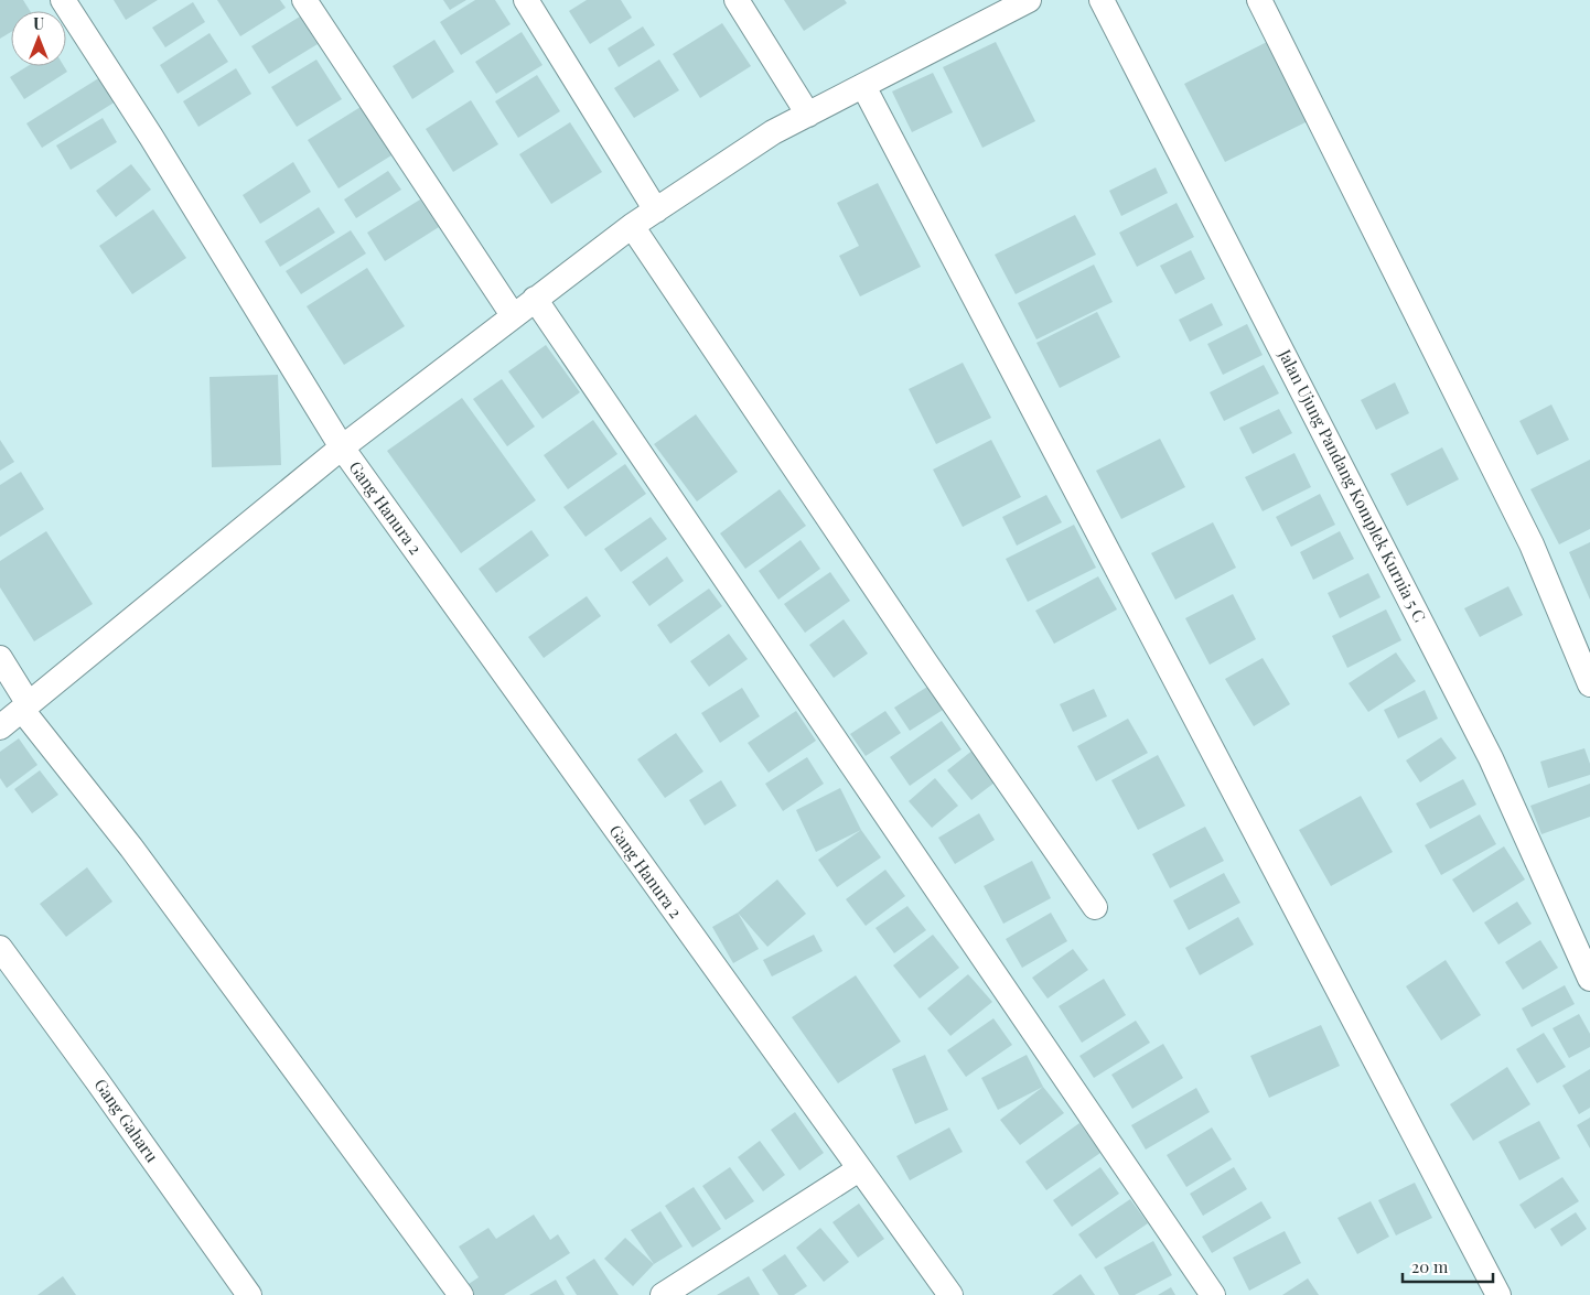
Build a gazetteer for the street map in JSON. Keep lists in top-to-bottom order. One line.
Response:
{"streets":{"street":["Jalan Ujung Pandang Komplek Kurnia 5 C","Gang Hanura 2","Gang Gaharu"]},"scale_bar":"20 m","north":"top"}
